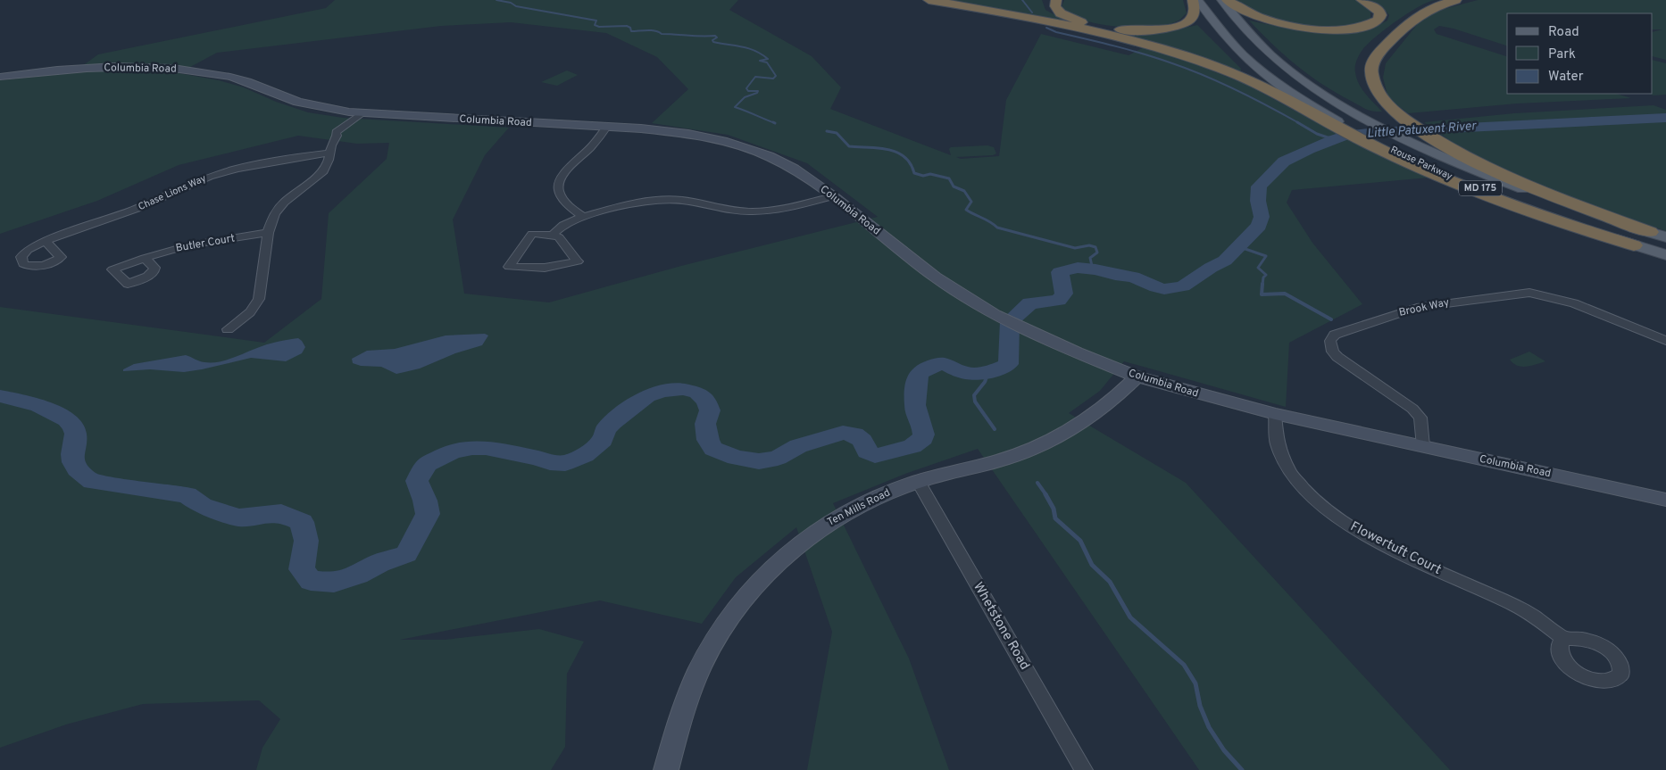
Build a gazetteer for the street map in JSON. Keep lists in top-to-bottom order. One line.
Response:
{"streets":{"main road":["Columbia Road","Rouse Parkway","MD 175","Ten Mills Road"],"street":["Chase Lions Way","Butler Court","Brook Way","Flowertuft Court","Whetstone Road"]},"crossings":[["Columbia Road","Brook Way"],["Columbia Road","Ten Mills Road"],["Columbia Road","Flowertuft Court"],["Ten Mills Road","Whetstone Road"]],"water":["Little Patuxent River"],"legend":["Road","Park","Water"]}
